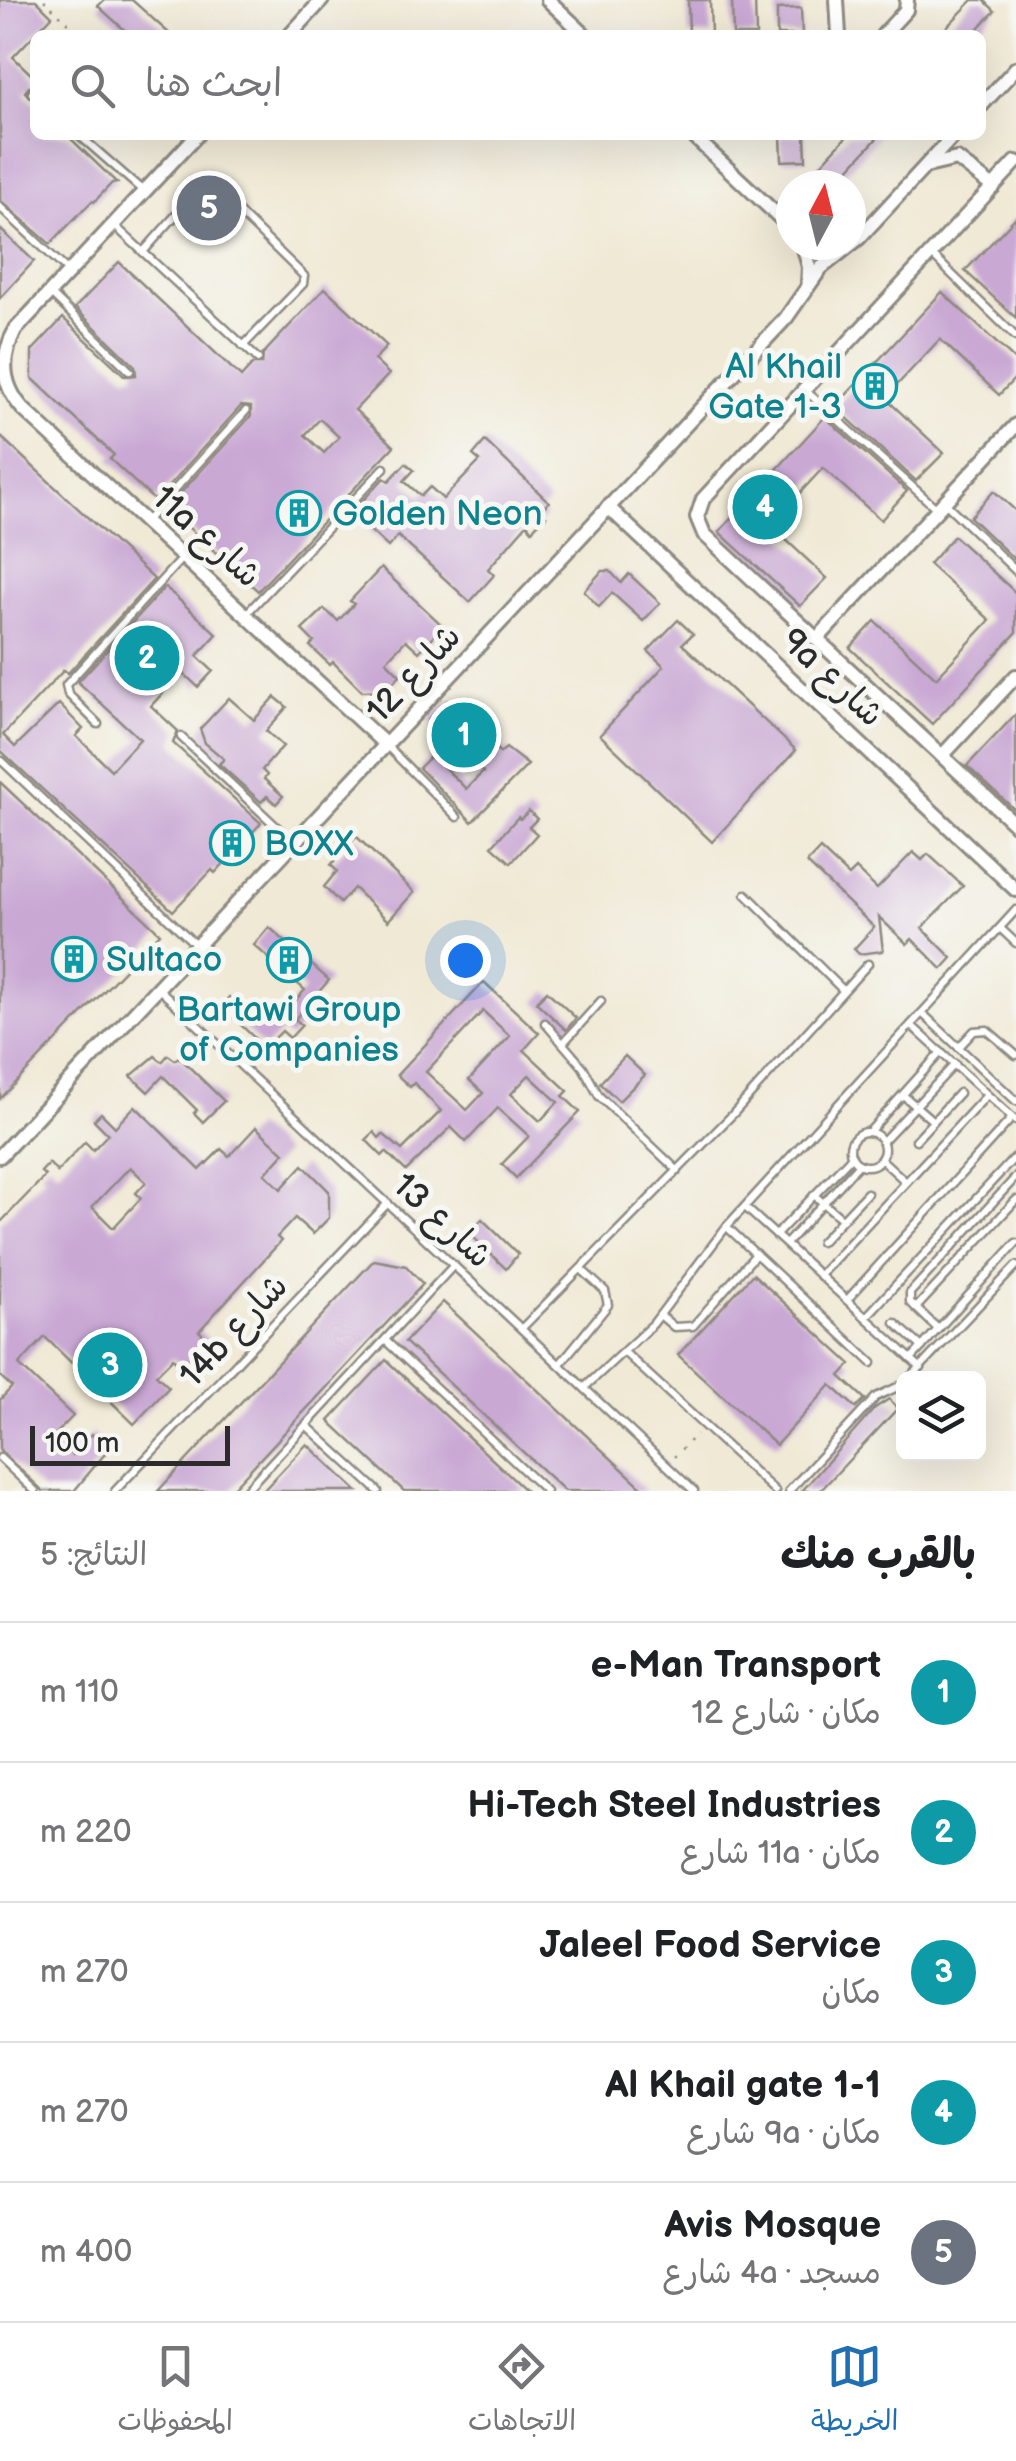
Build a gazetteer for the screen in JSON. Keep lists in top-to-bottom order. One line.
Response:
{"streets":{"street":["11a شارع","شارع 12","9a شارع"],"lane":["شارع 13","14b شارع"]},"crossings":[["11a شارع","شارع 12"],["شارع 12","9a شارع"],["شارع 12","شارع 13"],["شارع 13","14b شارع"]],"places":{"building":["Al Khail Gate 1-3","Golden Neon","BOXX","Sultaco","Bartawi Group of Companies"]},"scale_bar":"100 m","north":"top","page":{"search":"ابحث هنا","pins":["5","4","2","1","3"],"scale":"100 m","heading":["بالقرب منك","النتائج: 5"],"list":[{"mark":"1","name":"e-Man Transport","note":"مكان · شارع 12","value":"110 m"},{"mark":"2","name":"Hi-Tech Steel Industries","note":"مكان · 11a شارع","value":"220 m"},{"mark":"3","name":"Jaleel Food Service","note":"مكان","value":"270 m"},{"mark":"4","name":"Al Khail gate 1-1","note":"مكان · 9a شارع","value":"270 m"},{"mark":"5","name":"Avis Mosque","note":"مسجد · 4a شارع","value":"400 m"}],"nav":["الخريطة","الاتجاهات","المحفوظات"]}}
